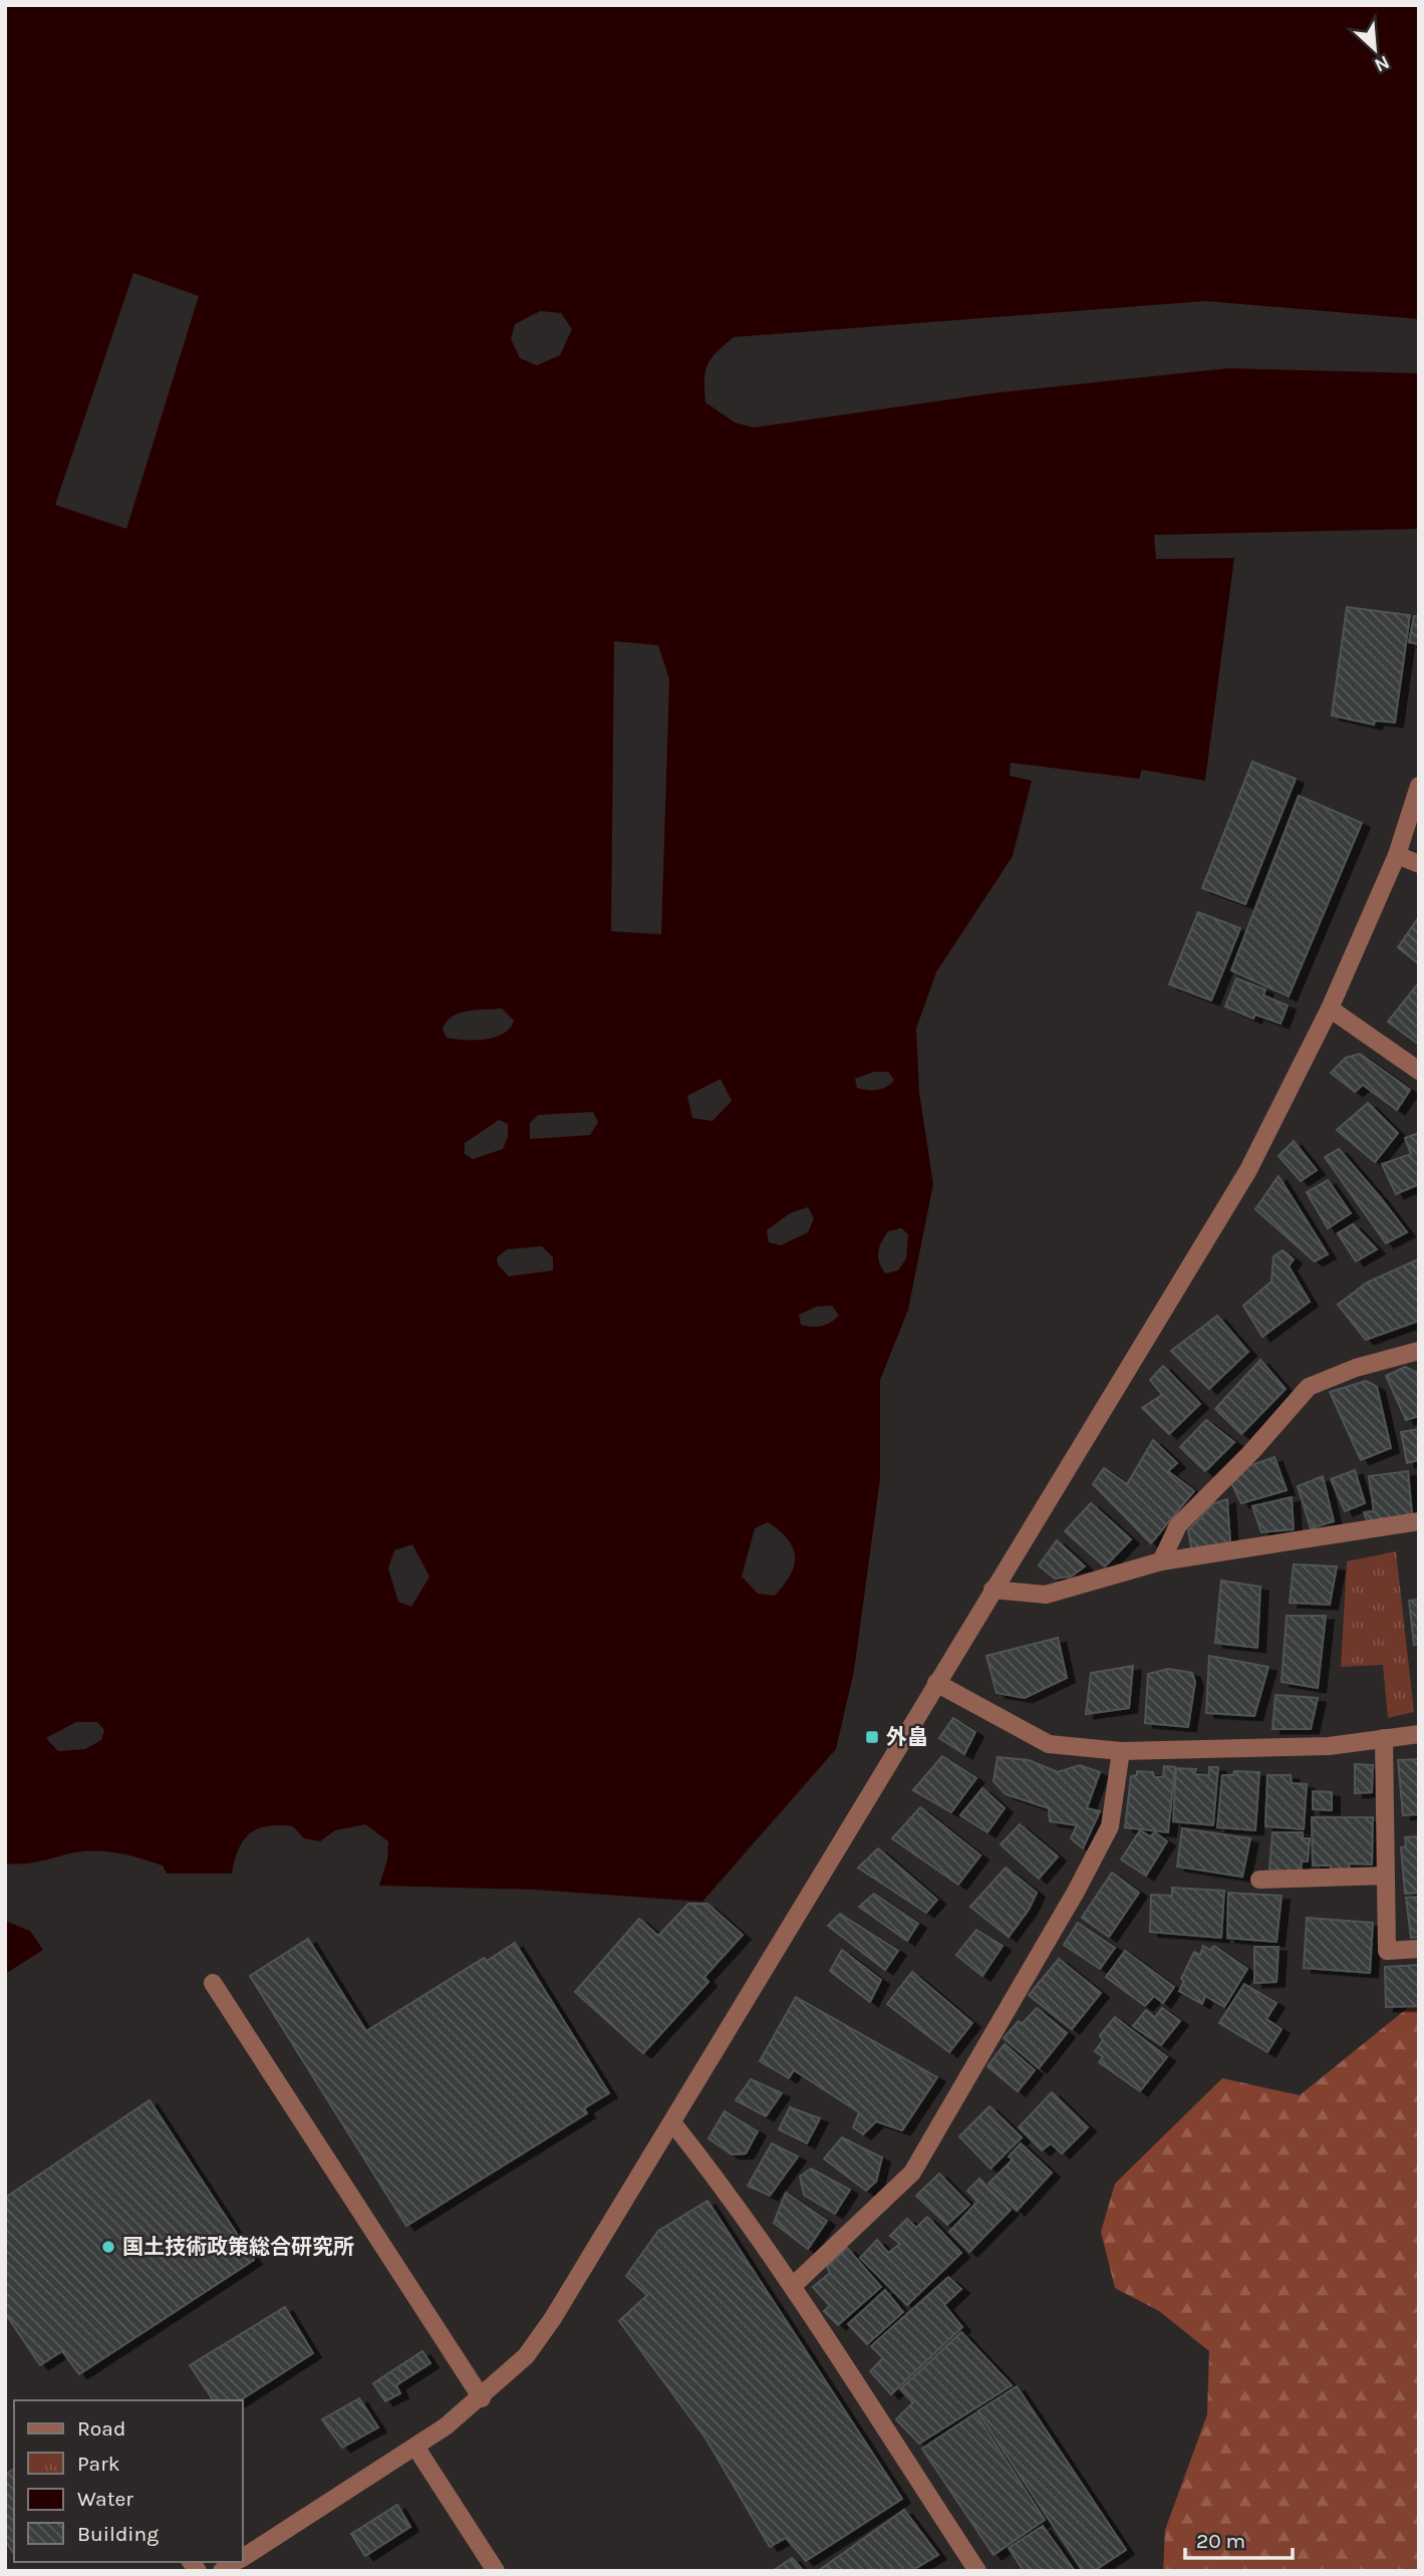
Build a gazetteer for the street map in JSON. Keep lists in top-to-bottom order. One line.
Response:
{"places":{"transit":["外畠"],"other":["国土技術政策総合研究所"]},"legend":["Road","Park","Water","Building"],"scale_bar":"20 m","north":"bottom right"}
